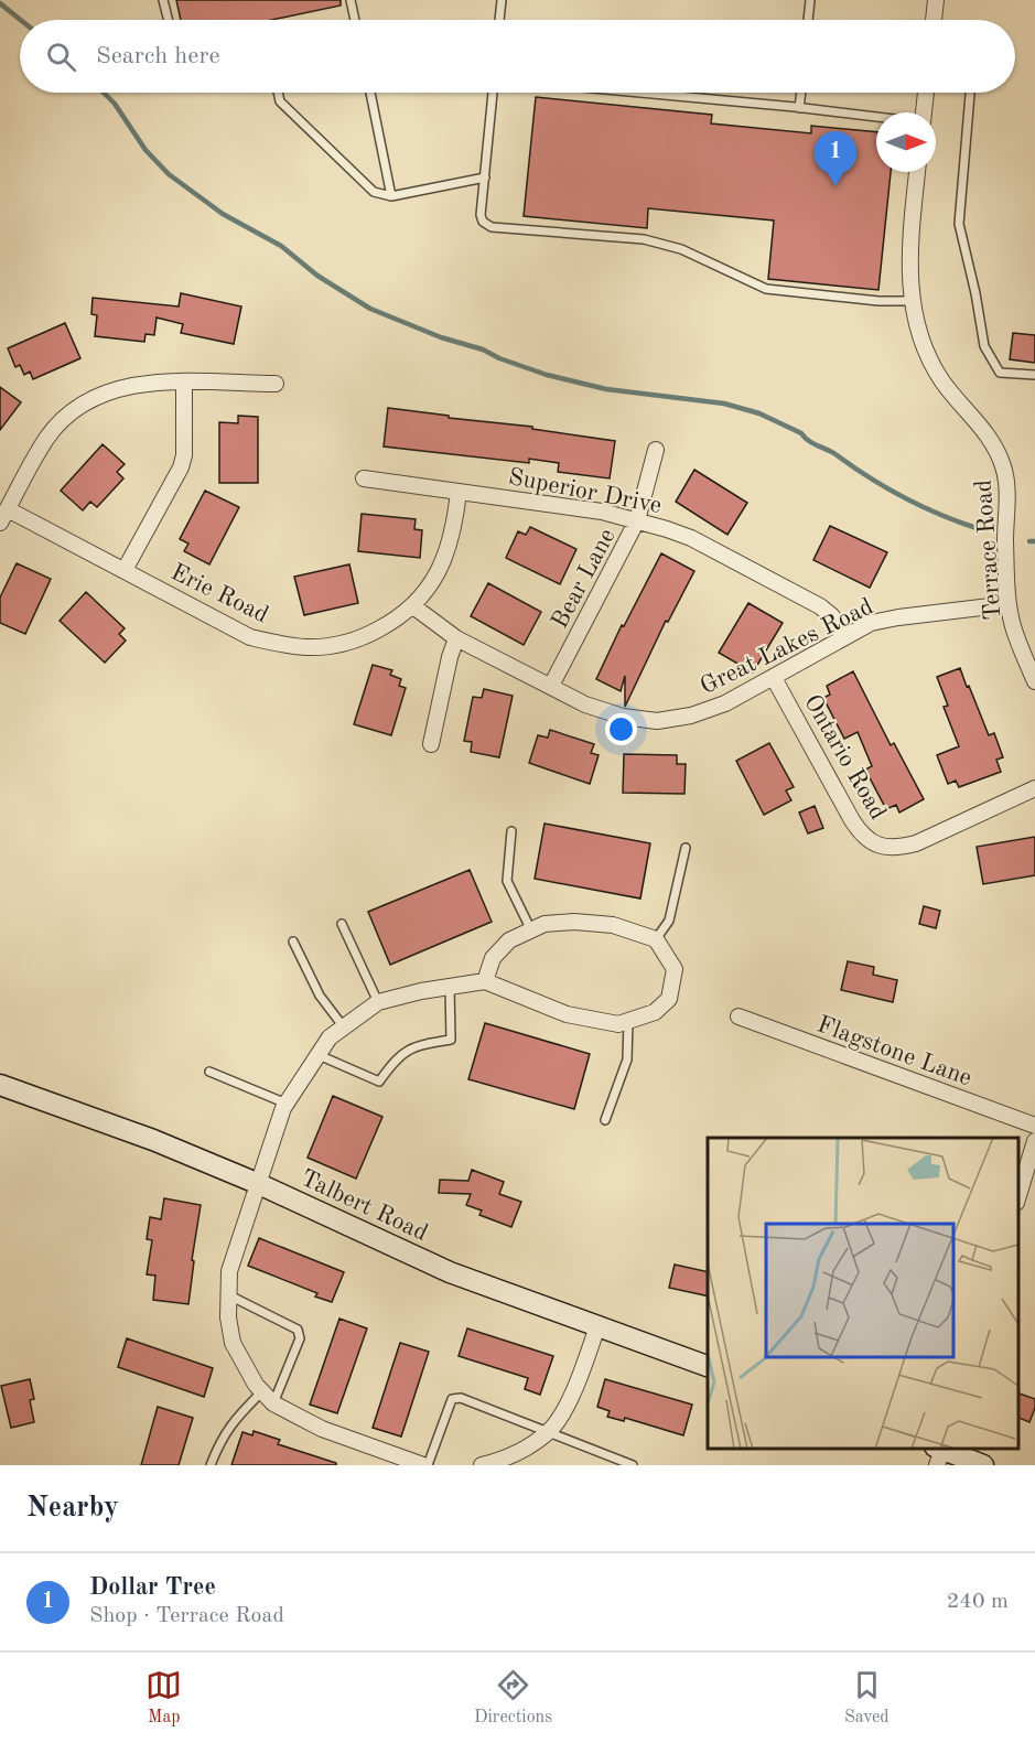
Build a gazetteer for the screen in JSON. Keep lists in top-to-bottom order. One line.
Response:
{"streets":{"street":["Superior Drive","Terrace Road","Bear Lane","Erie Road","Great Lakes Road","Ontario Road","Flagstone Lane","Talbert Road"]},"crossings":[["Superior Drive","Bear Lane"],["Superior Drive","Erie Road"],["Superior Drive","Great Lakes Road"],["Terrace Road","Great Lakes Road"],["Bear Lane","Great Lakes Road"],["Erie Road","Great Lakes Road"],["Great Lakes Road","Ontario Road"]],"north":"right","page":{"search":"Search here","pins":"1","heading":"Nearby","list":[{"mark":"1","name":"Dollar Tree","note":"Shop · Terrace Road","value":"240 m"}],"nav":["Map","Directions","Saved"]}}
